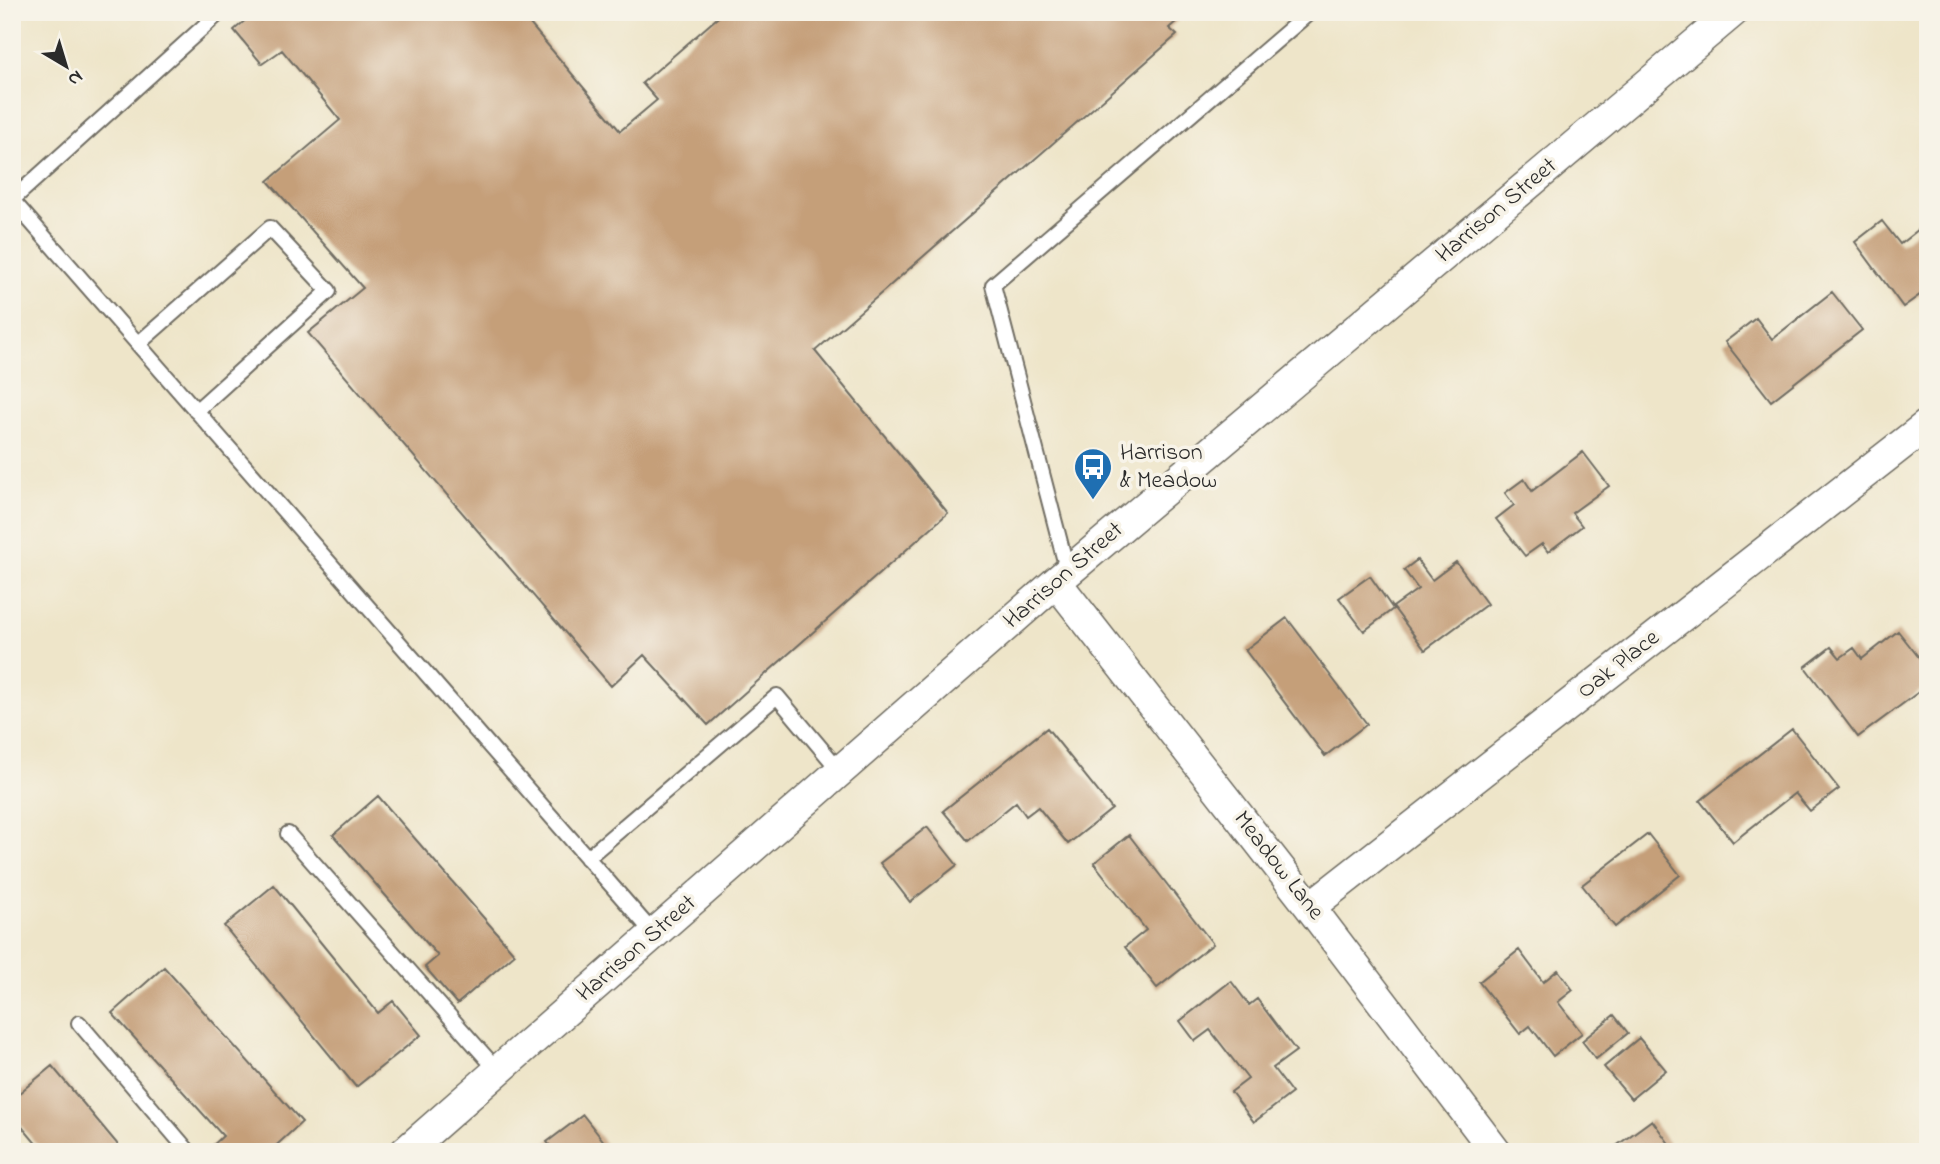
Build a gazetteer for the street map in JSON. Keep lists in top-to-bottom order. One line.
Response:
{"streets":{"street":["Harrison Street","Oak Place","Meadow Lane"]},"crossings":[["Harrison Street","Meadow Lane"],["Oak Place","Meadow Lane"]],"places":{"bus stop":["Harrison & Meadow"]},"north":"bottom right"}
